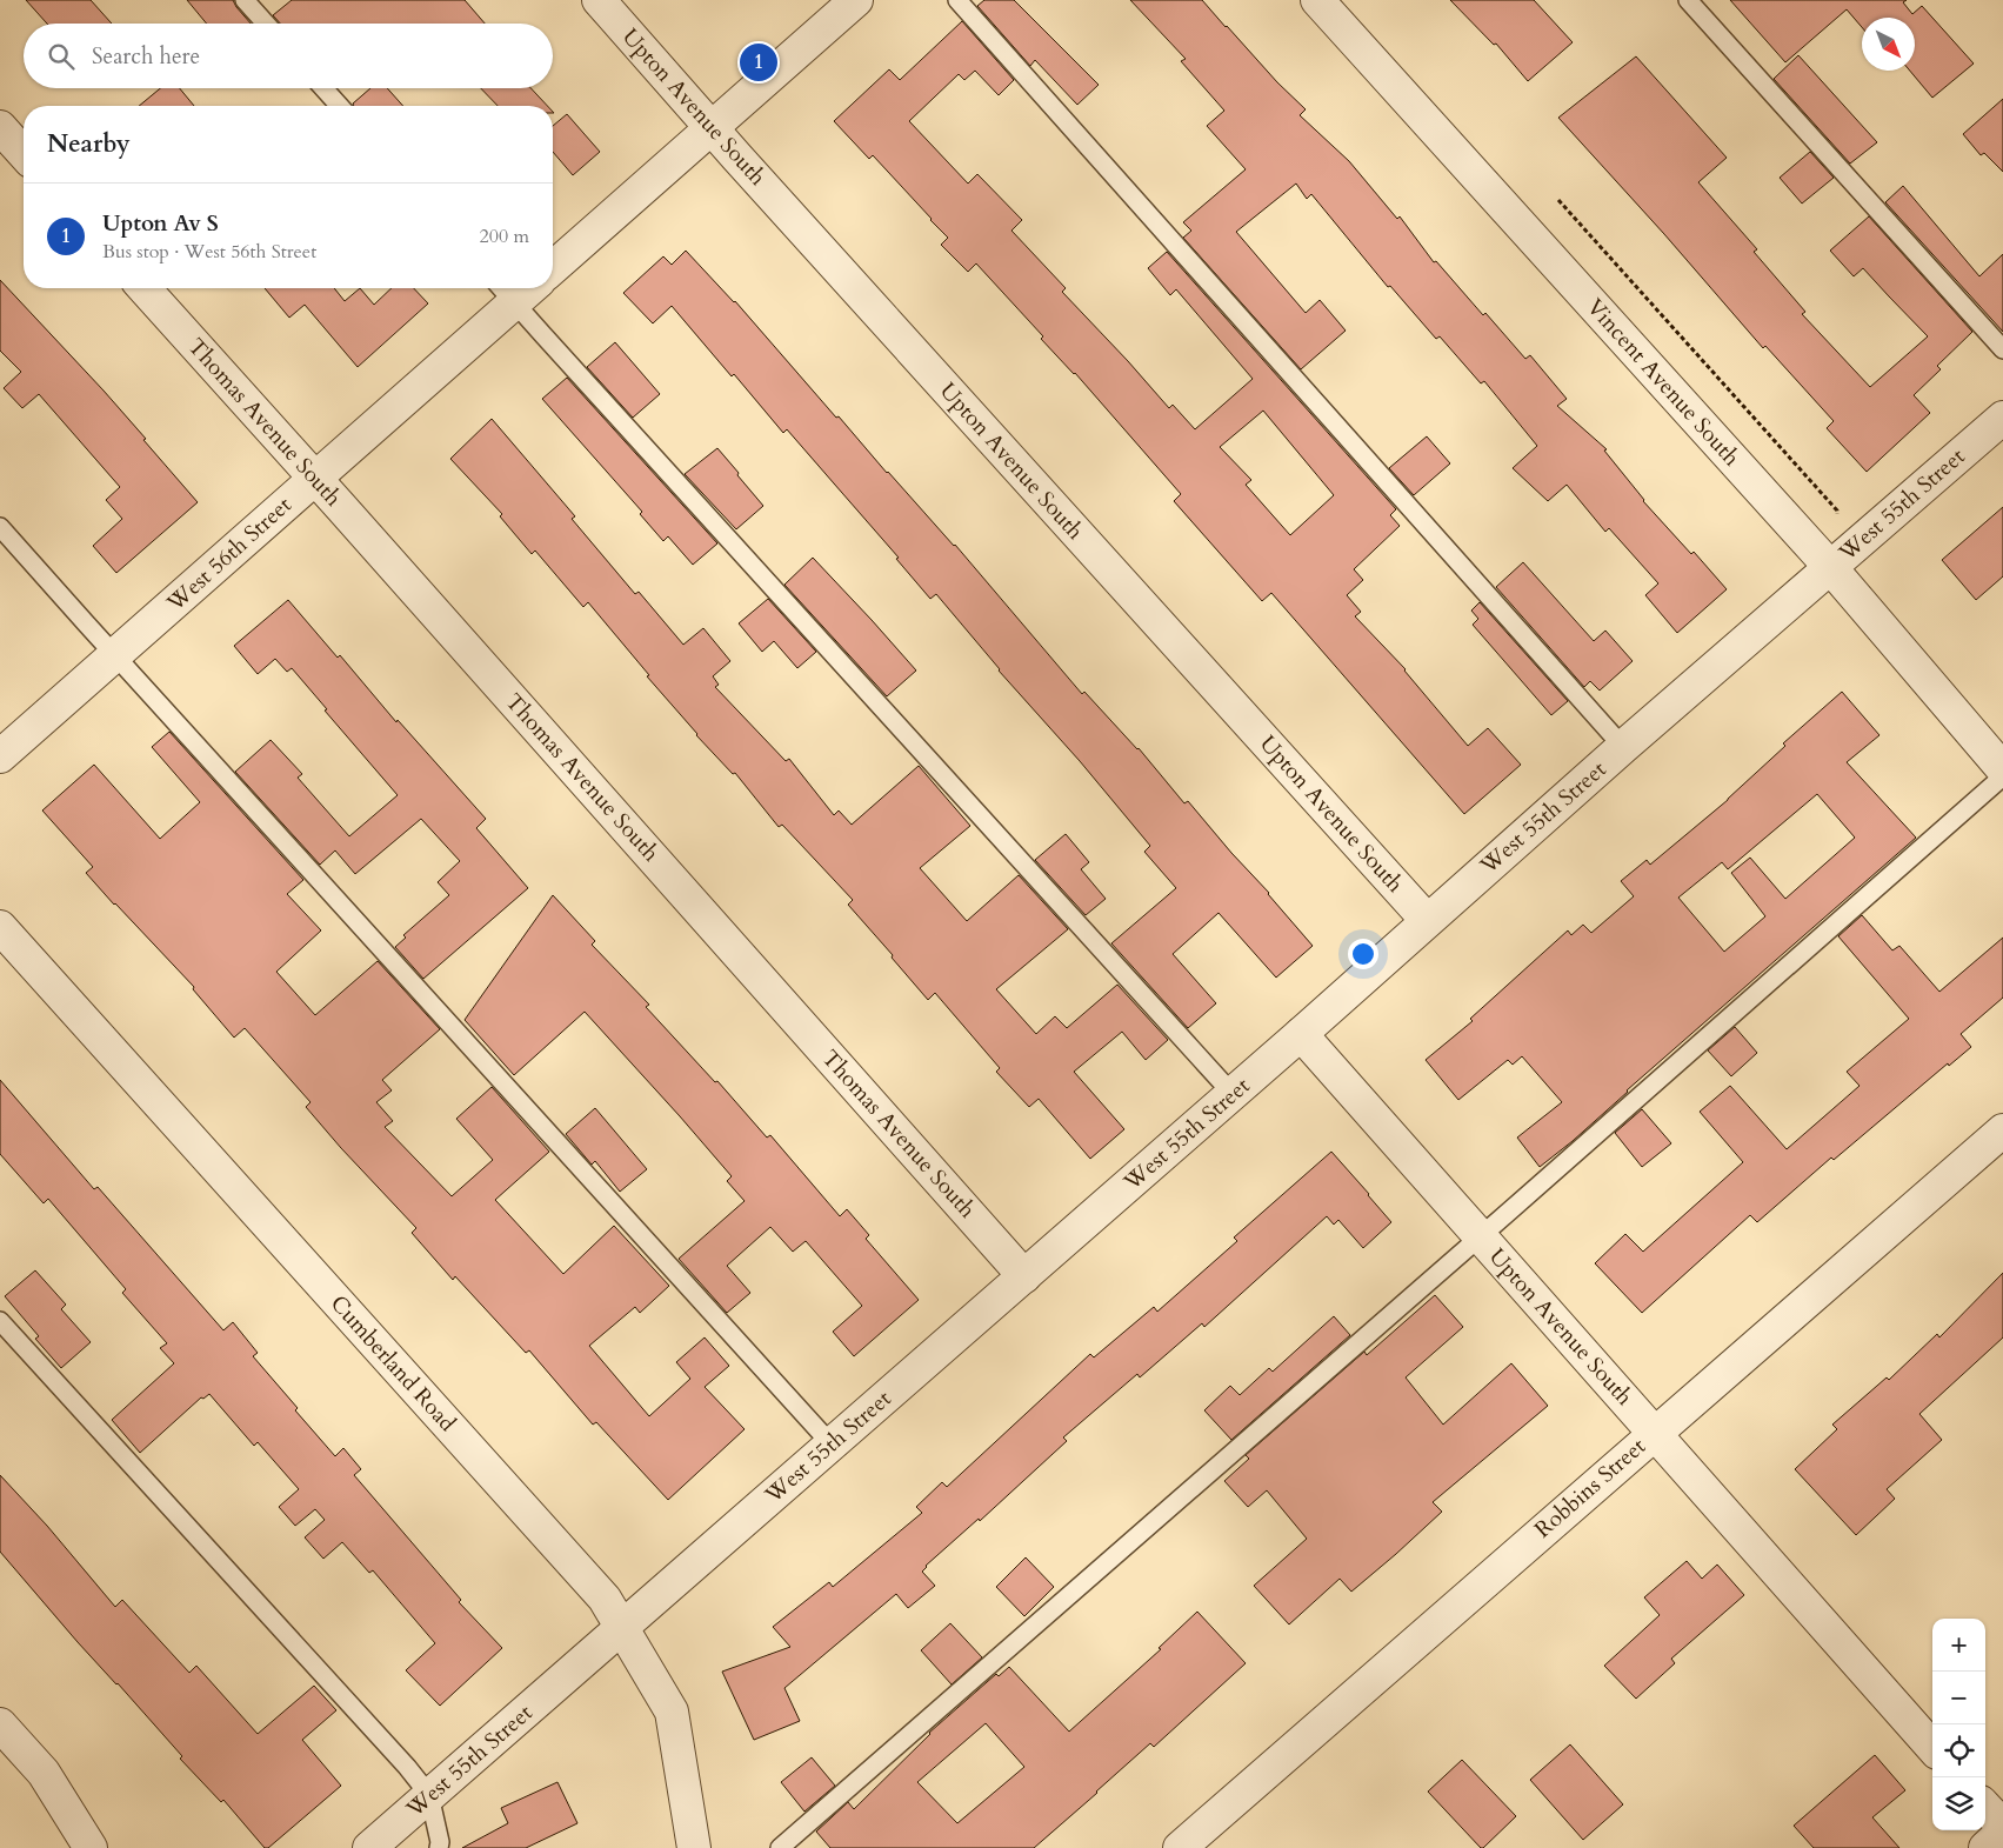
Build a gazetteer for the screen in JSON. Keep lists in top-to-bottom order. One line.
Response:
{"streets":{"street":["Upton Avenue South","Vincent Avenue South","Thomas Avenue South","West 55th Street","West 56th Street","Cumberland Road","Robbins Street"]},"crossings":[["Upton Avenue South","West 55th Street"],["Upton Avenue South","Robbins Street"],["Vincent Avenue South","West 55th Street"],["Thomas Avenue South","West 55th Street"],["Thomas Avenue South","West 56th Street"],["West 55th Street","Cumberland Road"]],"north":"bottom right","page":{"search":"Search here","pins":"1","heading":"Nearby","list":[{"mark":"1","name":"Upton Av S","note":"Bus stop · West 56th Street","value":"200 m"}],"map_buttons":["+","−"]}}
